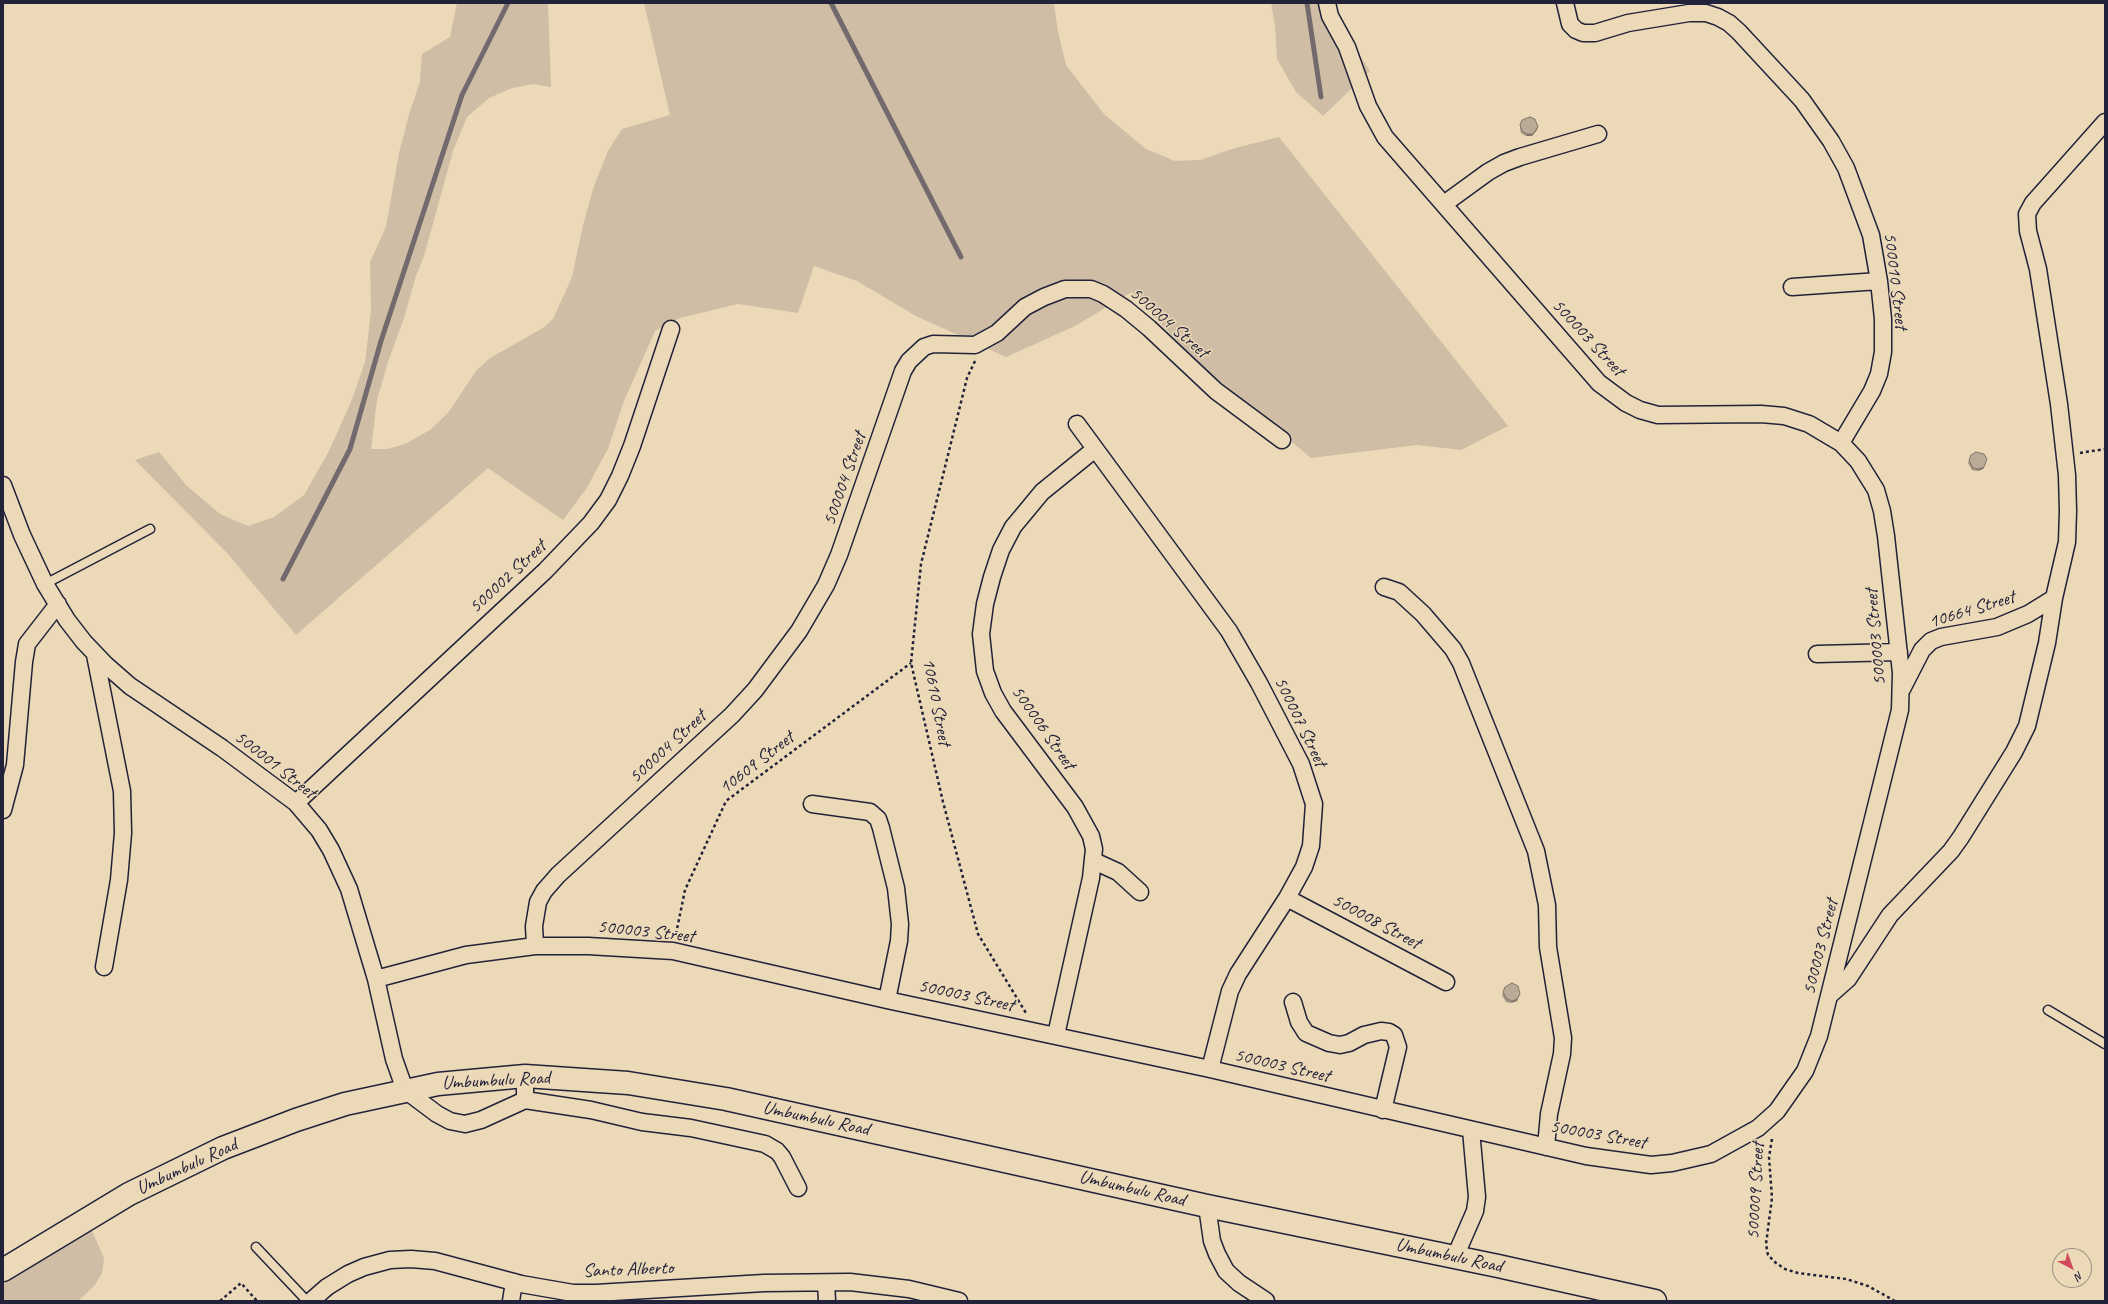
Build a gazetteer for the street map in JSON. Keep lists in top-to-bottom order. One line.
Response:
{"streets":{"main road":["Umbumbulu Road"],"street":["500010 Street","500004 Street","500003 Street","500002 Street","10664 Street","500007 Street","500006 Street","500001 Street","500008 Street","Santo Alberto"],"path":["10610 Street","10609 Street","500009 Street"]},"crossings":[["500010 Street","500003 Street"],["500004 Street","500003 Street"],["500004 Street","10610 Street"],["500003 Street","10664 Street"],["500003 Street","10610 Street"],["500003 Street","500007 Street"],["500003 Street","500006 Street"],["500003 Street","10609 Street"],["500003 Street","500001 Street"],["500003 Street","500009 Street"],["500002 Street","500001 Street"],["10610 Street","10609 Street"],["500007 Street","500006 Street"],["500007 Street","500008 Street"],["500001 Street","Umbumbulu Road"]],"north":"bottom right"}
